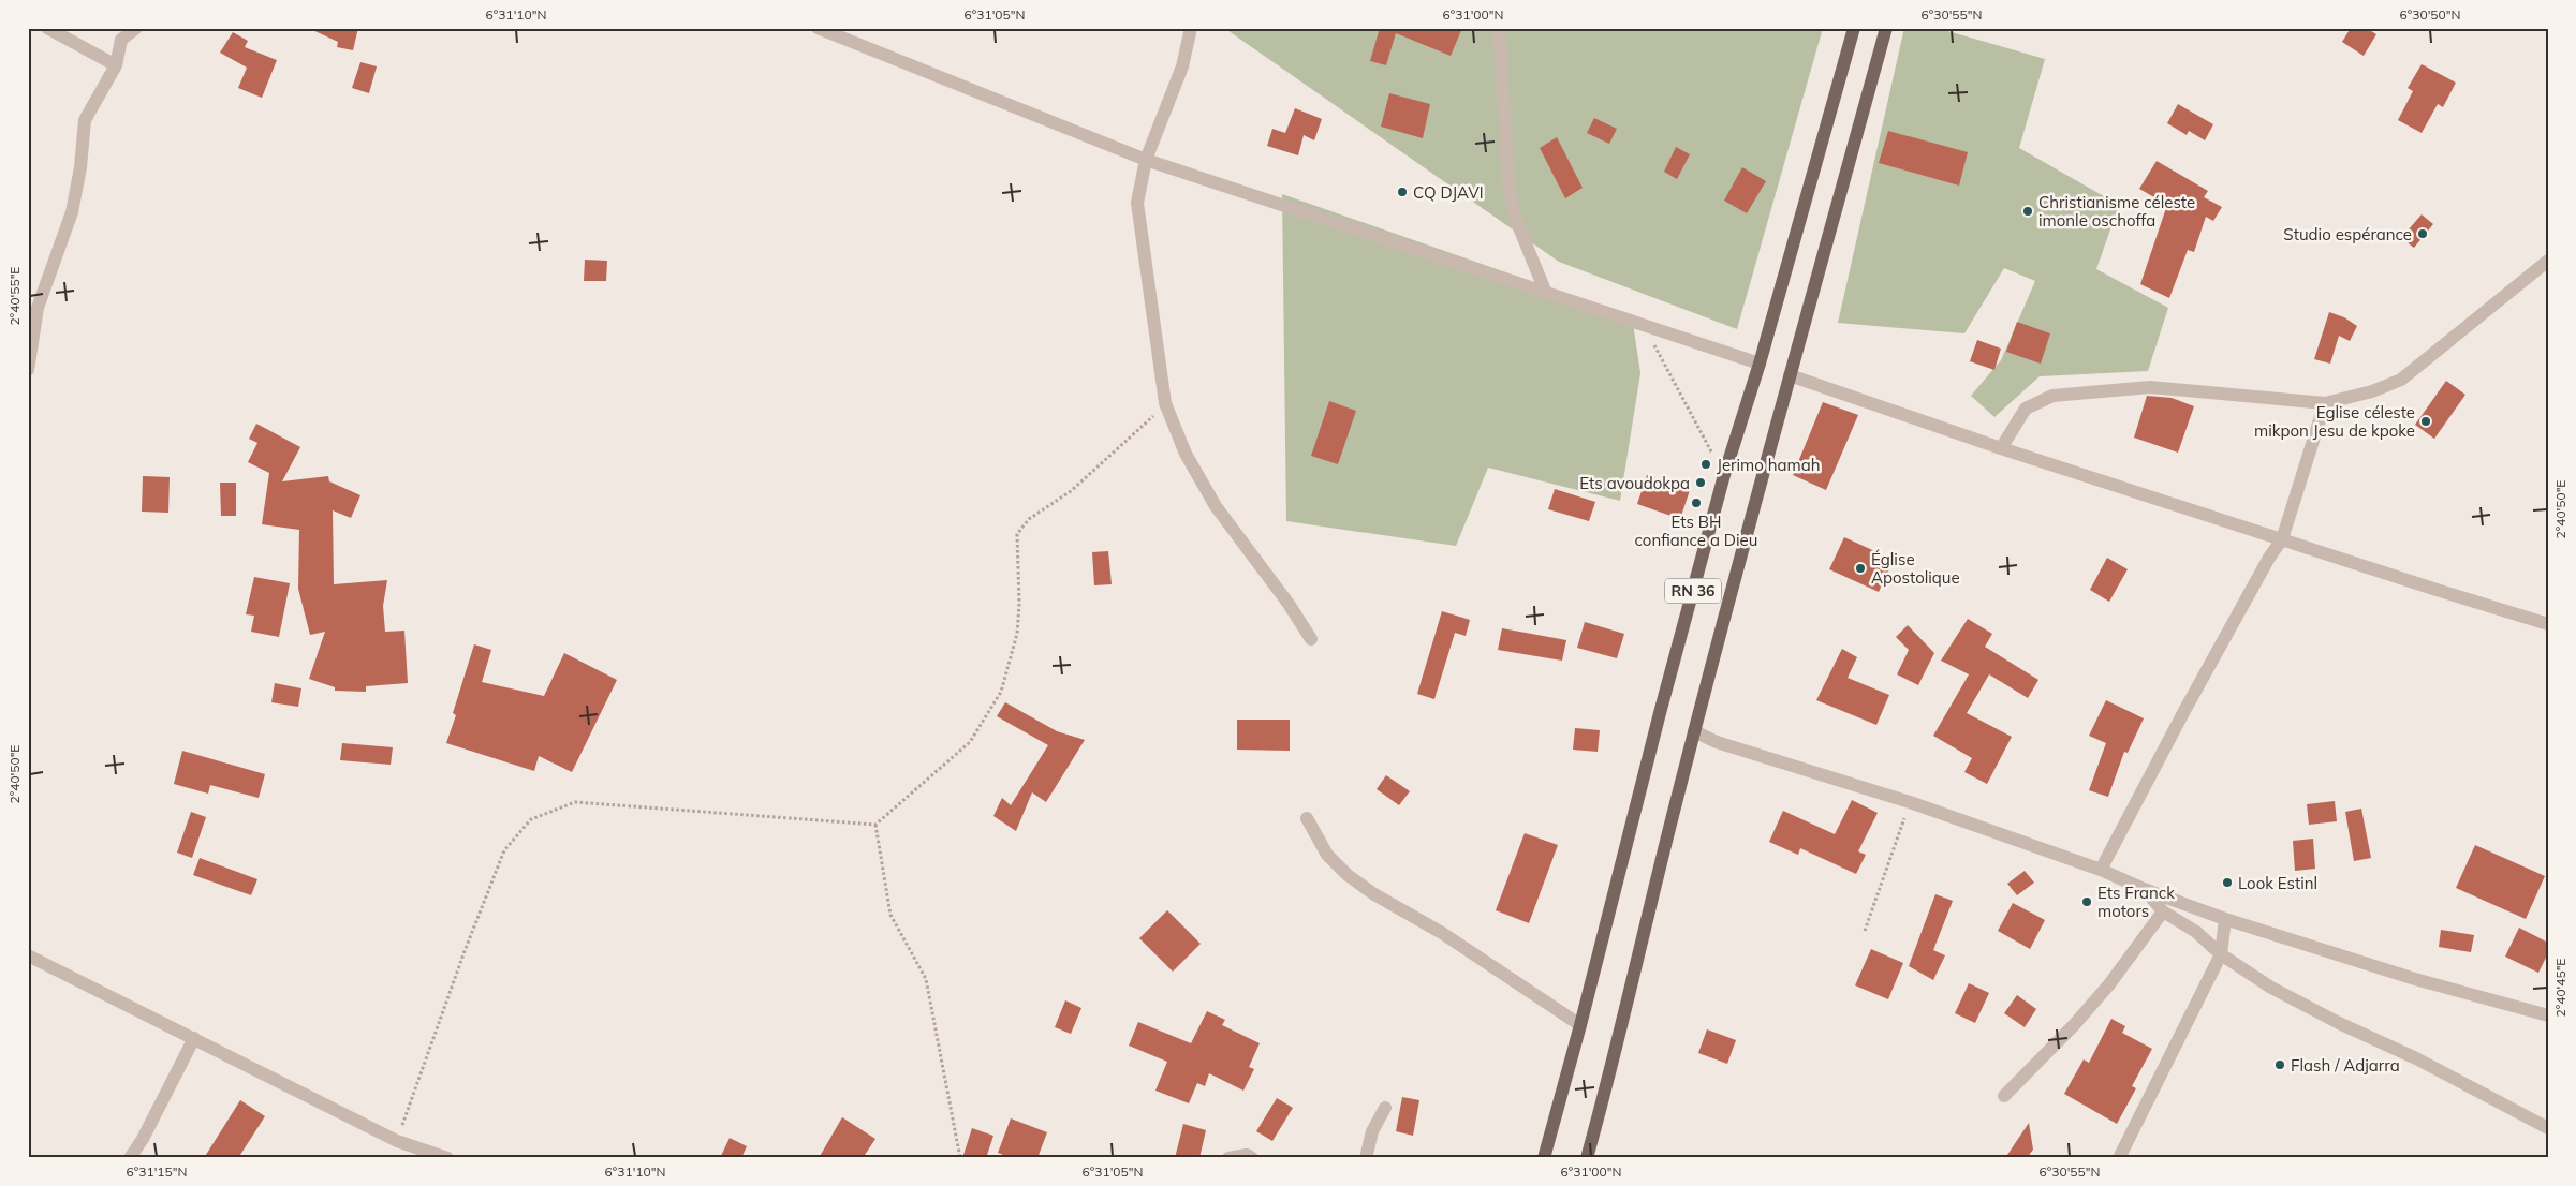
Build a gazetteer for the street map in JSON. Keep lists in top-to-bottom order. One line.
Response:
{"streets":{"main road":["RN 36"]},"places":["CQ DJAVI","Christianisme céleste imonle oschoffa","Studio espérance","Eglise céleste mikpon Jesu de kpoke","Jerimo hamah","Ets avoudokpa","Ets BH confiance a Dieu","Église Apostolique","Look Estinl","Ets Franck motors","Flash / Adjarra"],"coordinates":["6°31'10\"N","6°31'05\"N","6°31'00\"N","6°30'55\"N","6°30'50\"N","2°40'55\"E","2°40'50\"E","2°40'45\"E","6°31'15\"N"]}
